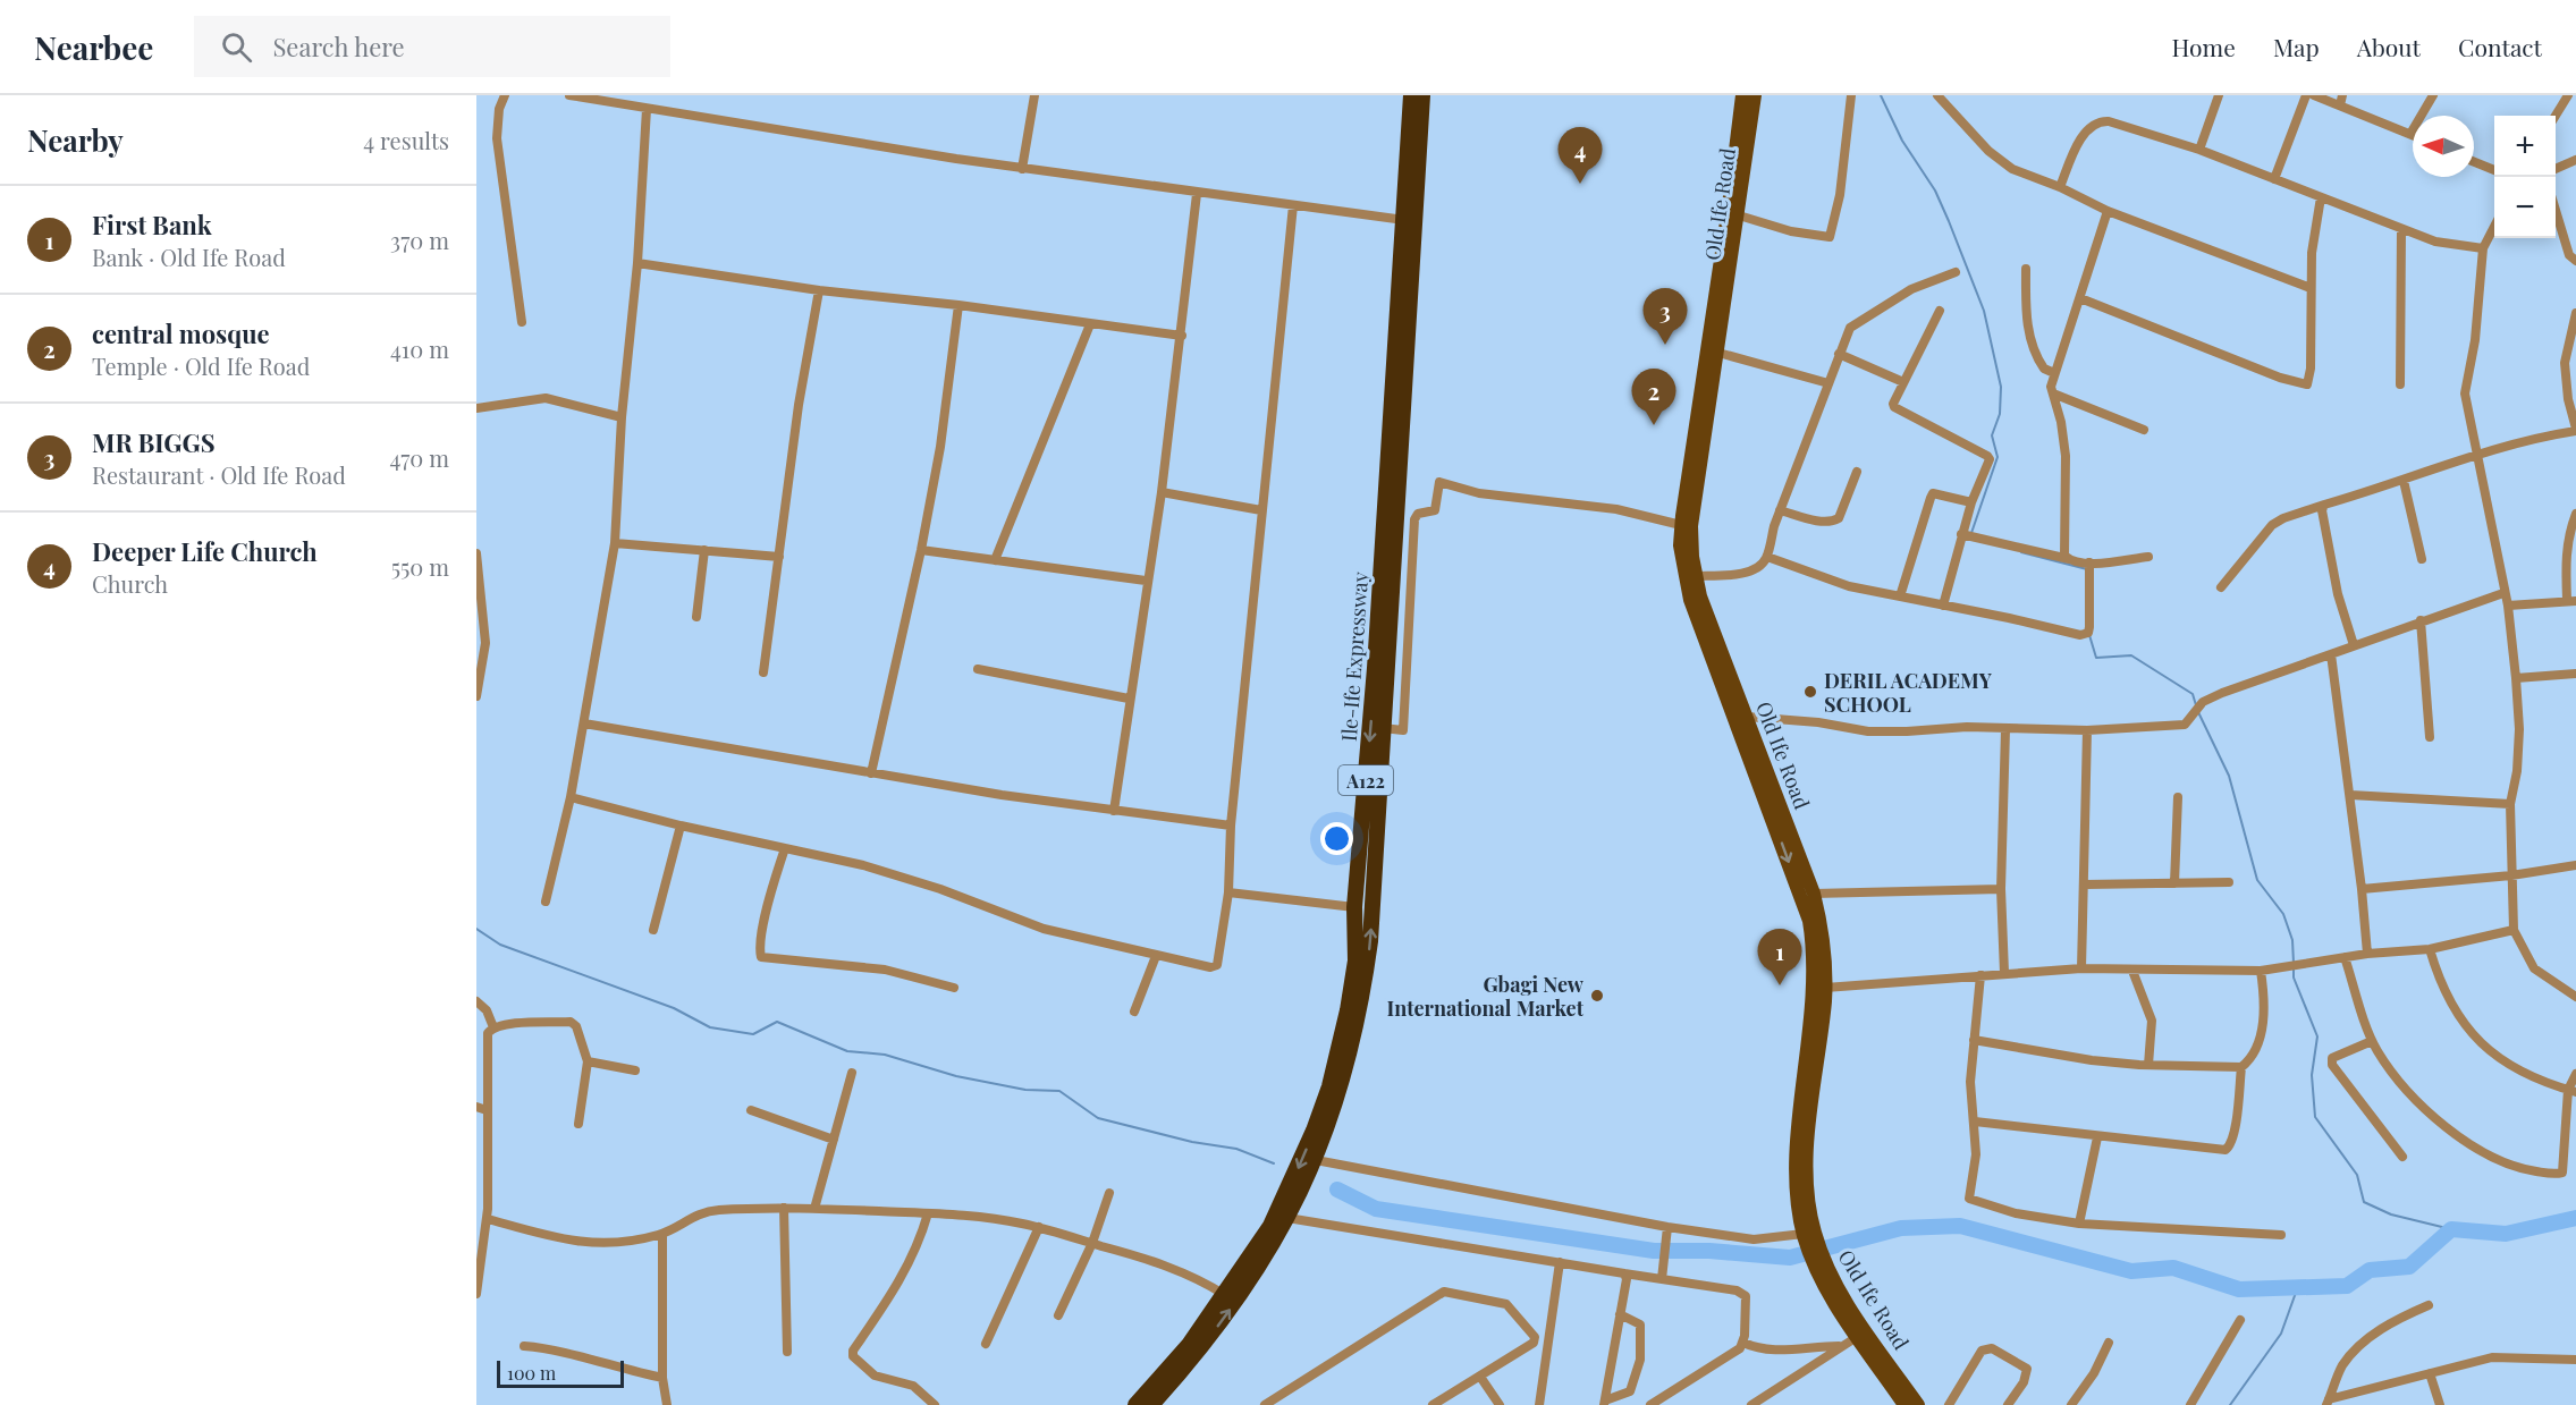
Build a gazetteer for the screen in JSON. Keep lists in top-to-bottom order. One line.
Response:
{"streets":{"highway":["Ile-Ife Expressway","A122"],"main road":["Old Ife Road"]},"places":["DERIL ACADEMY SCHOOL","Gbagi New International Market"],"scale_bar":"100 m","north":"left","page":{"header":"Nearbee","search":"Search here","nav":["Home","Map","About","Contact"],"heading":["Nearby","4 results"],"map_buttons":["+","−"],"pins":["4","3","2","1"],"list":[{"mark":"1","name":"First Bank","note":"Bank · Old Ife Road","value":"370 m"},{"mark":"2","name":"central mosque","note":"Temple · Old Ife Road","value":"410 m"},{"mark":"3","name":"MR BIGGS","note":"Restaurant · Old Ife Road","value":"470 m"},{"mark":"4","name":"Deeper Life Church","note":"Church","value":"550 m"}],"scale":"100 m"}}
